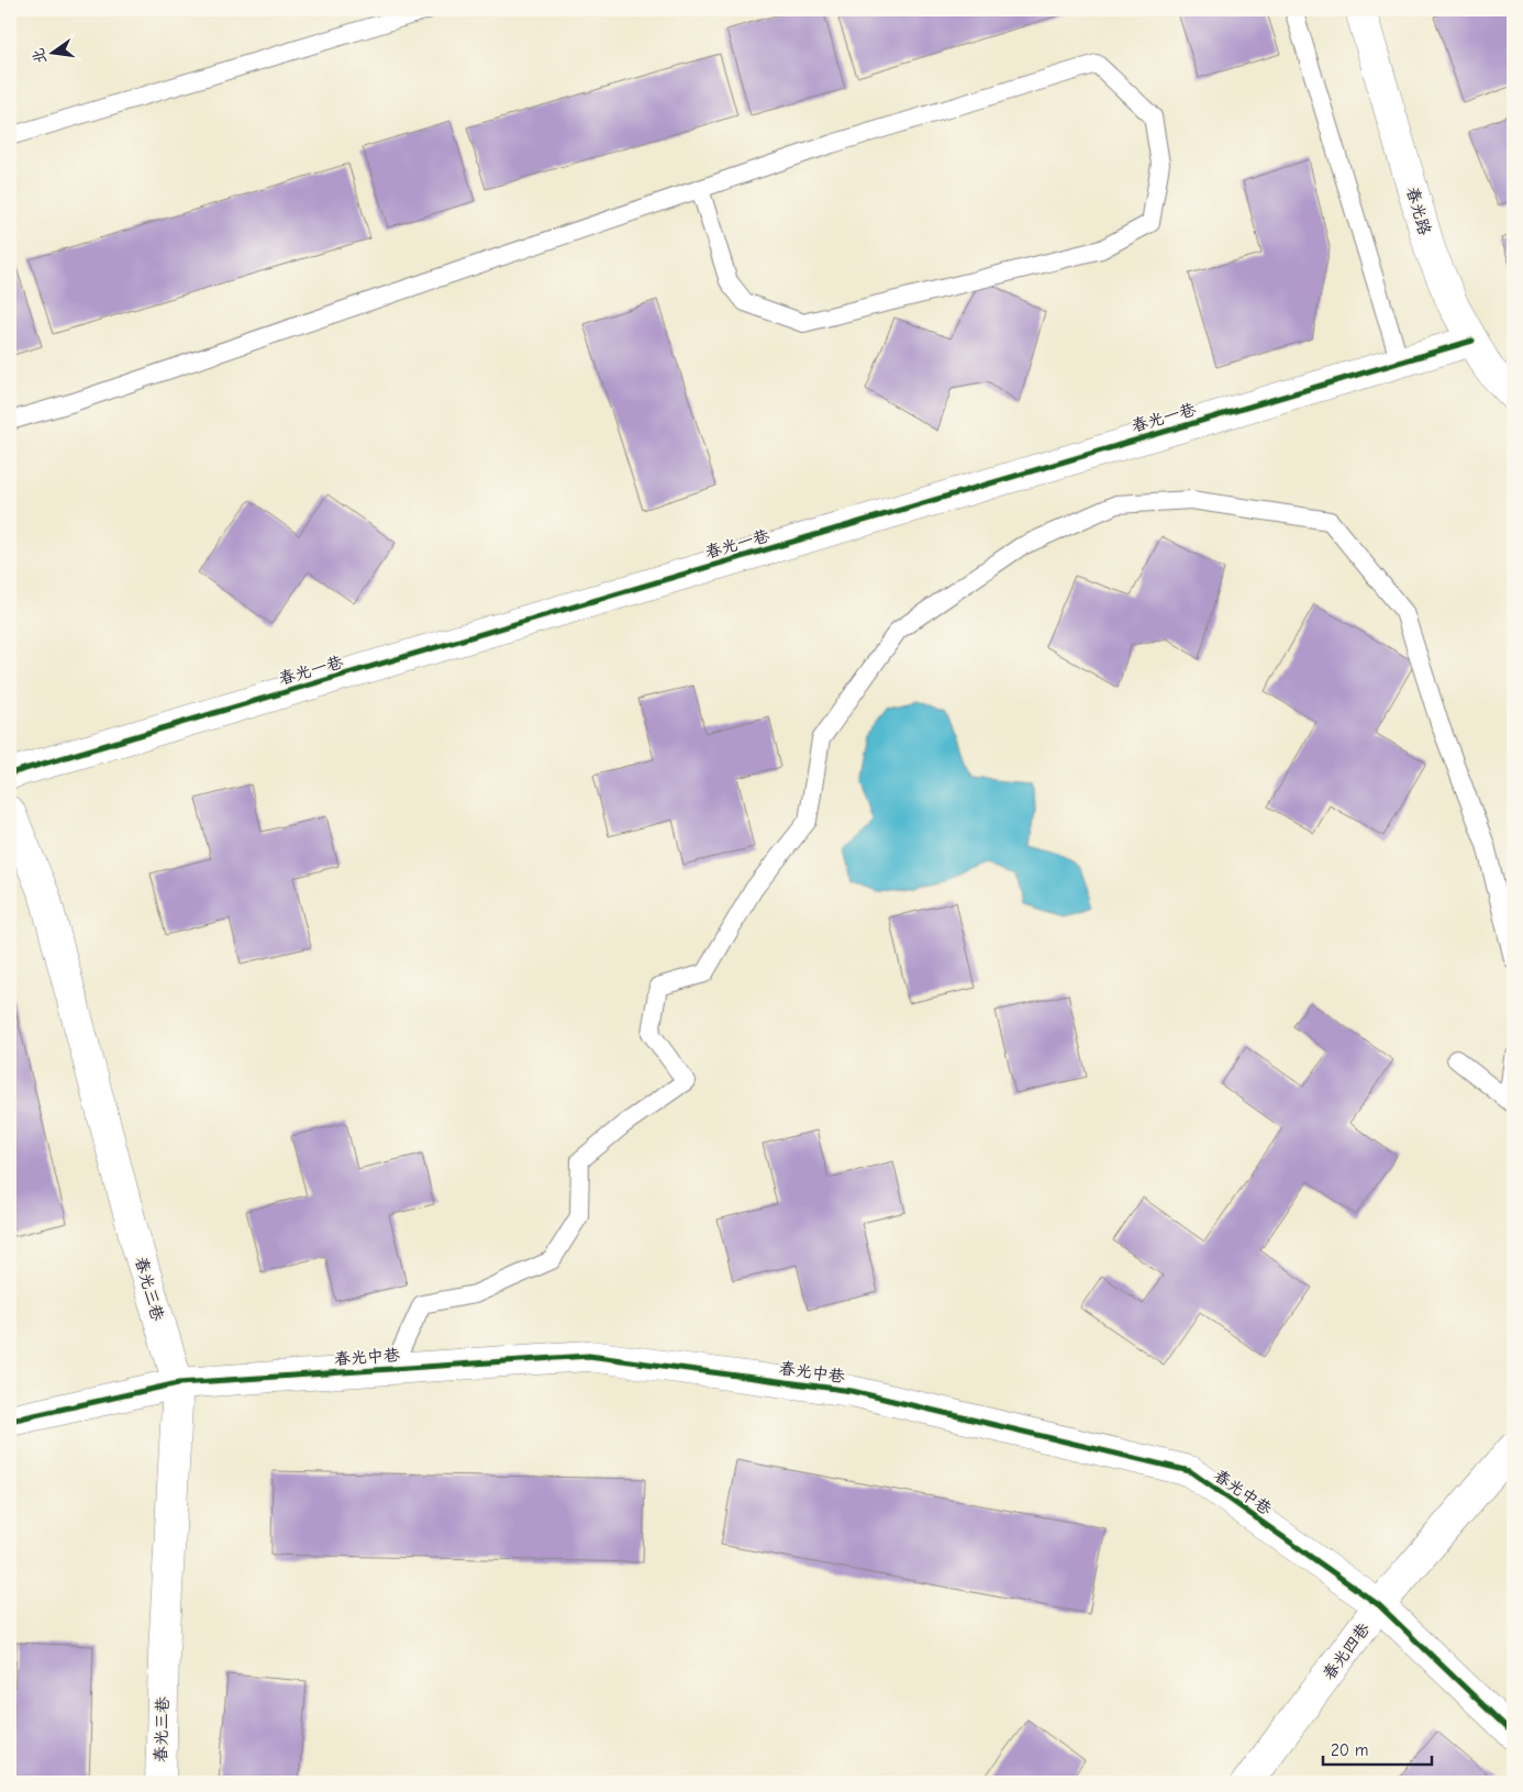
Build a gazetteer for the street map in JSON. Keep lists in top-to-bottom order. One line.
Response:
{"streets":{"street":["春光路","春光一巷","春光三巷","春光中巷","春光四巷"]},"crossings":[["春光路","春光一巷"],["春光三巷","春光中巷"],["春光中巷","春光四巷"]],"scale_bar":"20 m","north":"left"}
